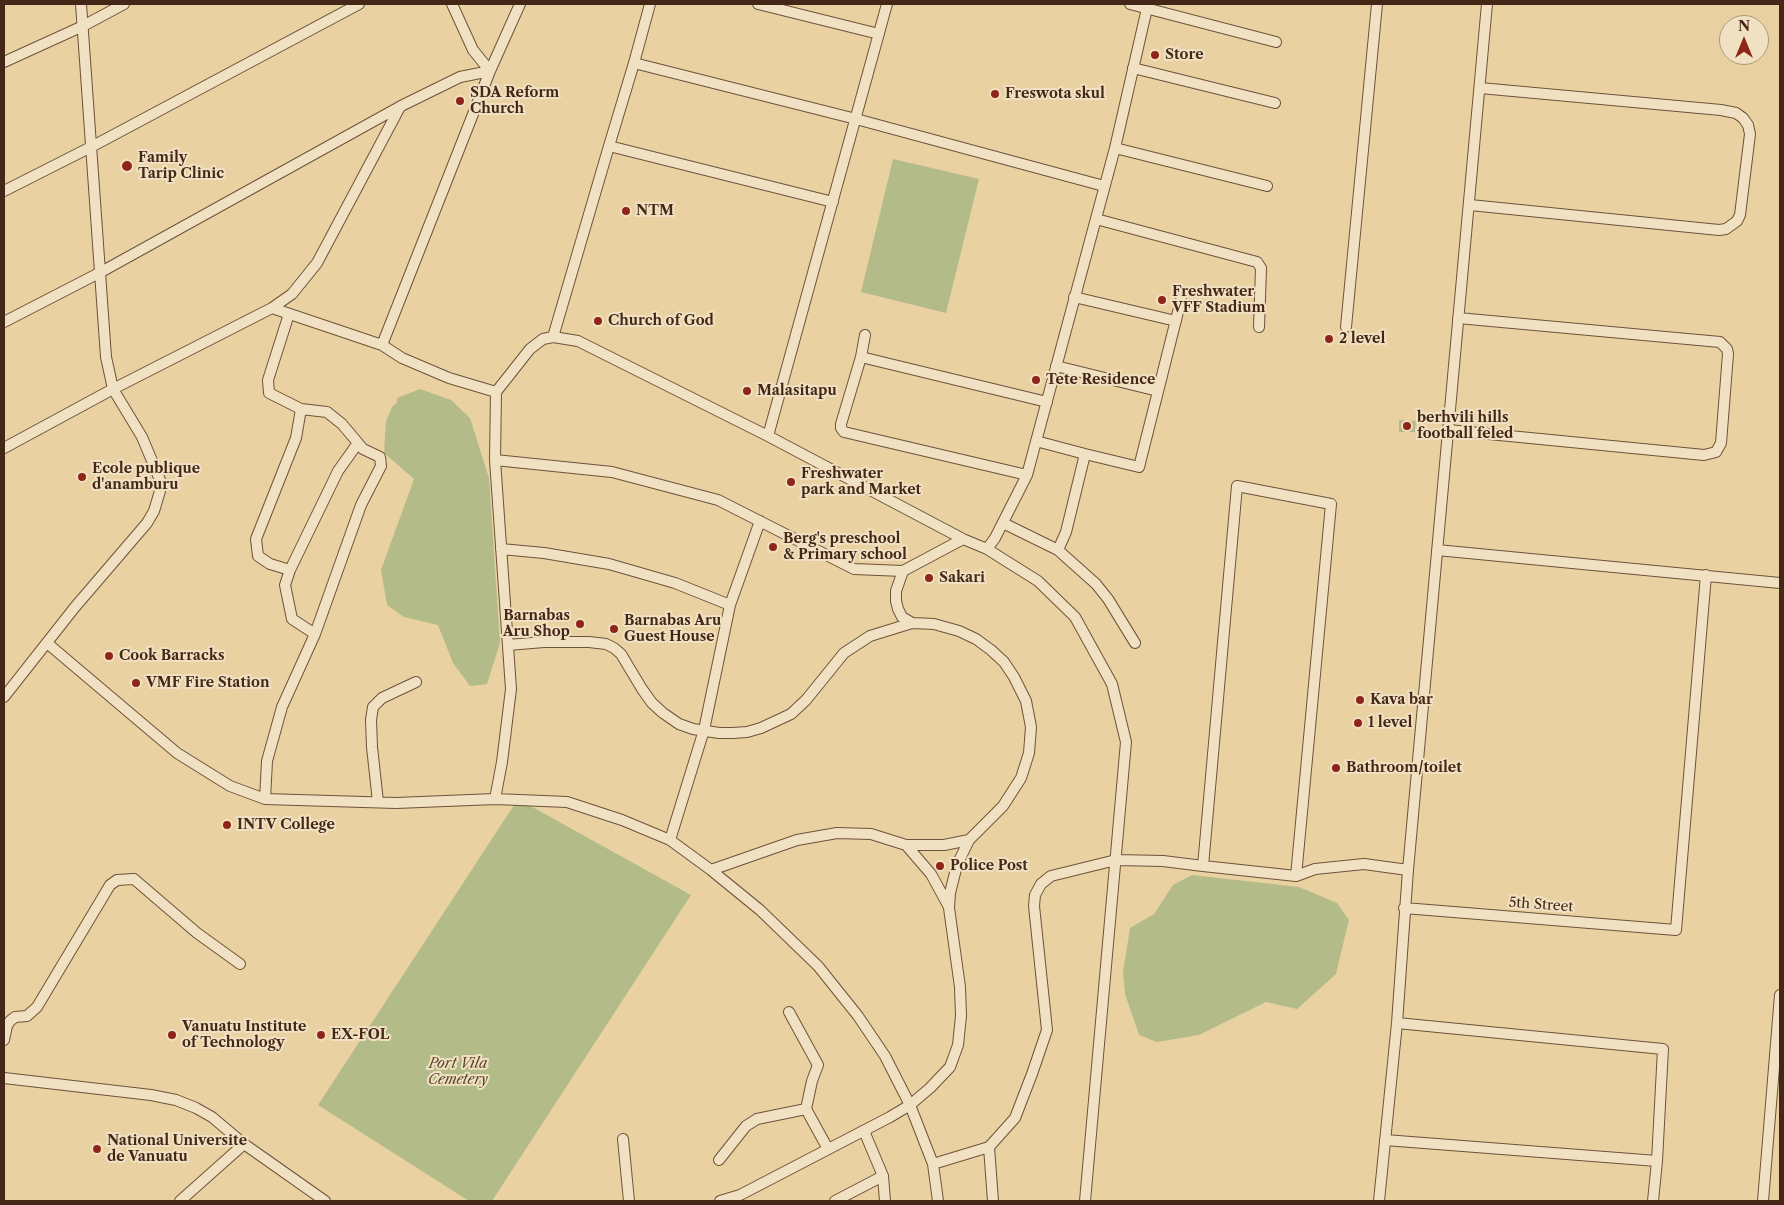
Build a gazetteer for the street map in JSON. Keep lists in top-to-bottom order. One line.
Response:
{"streets":{"street":["5th Street"]},"parks":["Port Vila Cemetery"],"places":["Store","Freswota skul","SDA Reform Church","Family Tarip Clinic","NTM","Freshwater VFF Stadium","Church of God","2 level","Tete Residence","Malasitapu","berhvili hills football feled","Ecole publique d'anamburu","Freshwater park and Market","Berg's preschool & Primary school","Sakari","Barnabas Aru Shop","Barnabas Aru Guest House","Cook Barracks","VMF Fire Station","Kava bar","1 level","Bathroom/toilet","INTV College","Police Post","Vanuatu Institute of Technology","EX-FOL","National Universite de Vanuatu"],"north":"top"}
